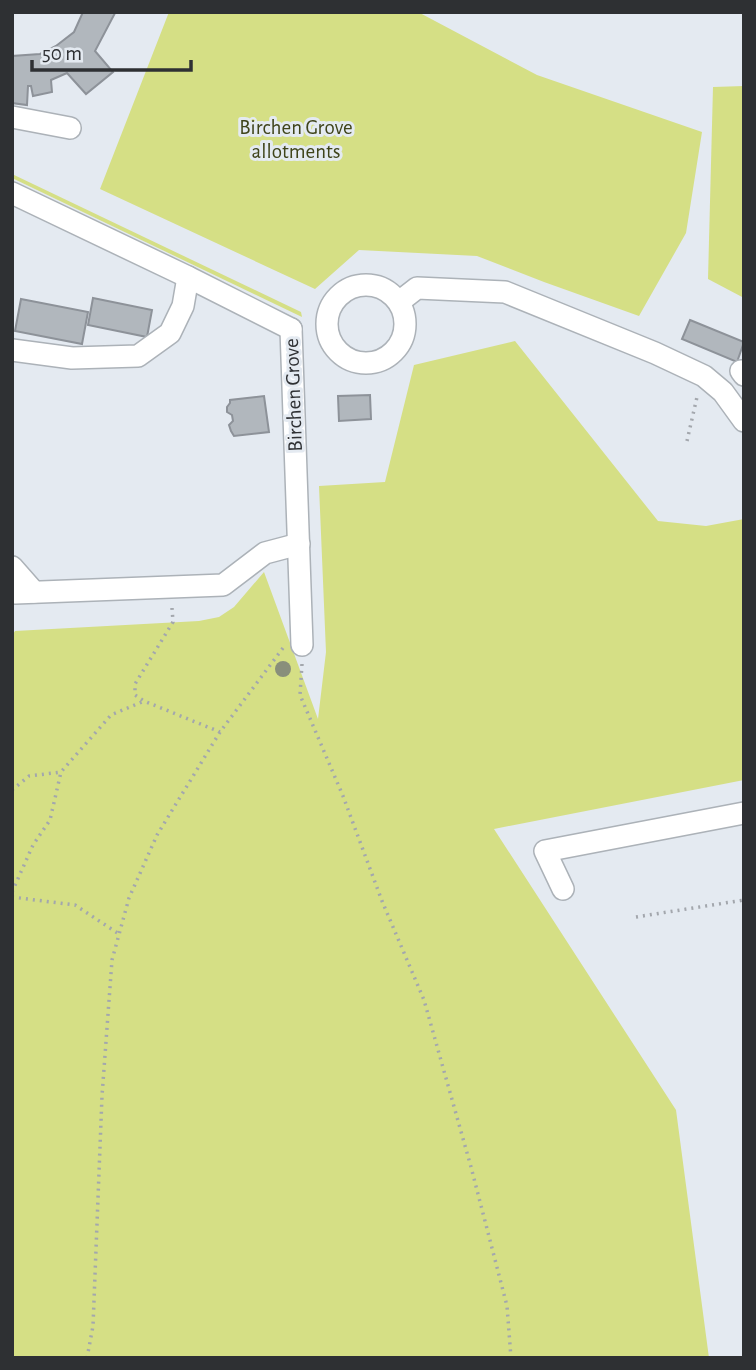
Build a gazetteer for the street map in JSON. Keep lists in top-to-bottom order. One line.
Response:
{"streets":{"street":["Birchen Grove"]},"parks":["Birchen Grove allotments"],"scale_bar":"50 m"}
